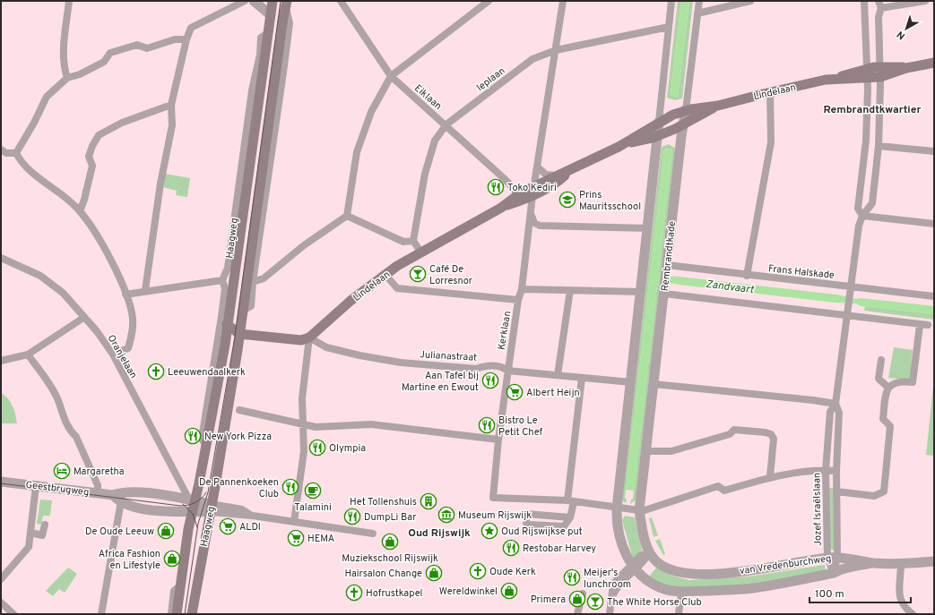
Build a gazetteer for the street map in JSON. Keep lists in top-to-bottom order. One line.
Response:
{"streets":{"main road":["Lindelaan","Haagweg"],"street":["Ieplaan","Eiklaan","Rembrandtkade","Frans Halskade","Kerklaan","Julianastraat","Oranjelaan","Geestbrugweg","Jozef Israëlslaan","van Vredenburchweg"]},"crossings":[["Ieplaan","Eiklaan"],["Ieplaan","Kerklaan"],["Lindelaan","Eiklaan"],["Lindelaan","Rembrandtkade"],["Lindelaan","Kerklaan"],["Lindelaan","Julianastraat"],["Lindelaan","Jozef Israëlslaan"],["Haagweg","Oranjelaan"],["Haagweg","Geestbrugweg"],["Rembrandtkade","Frans Halskade"],["Rembrandtkade","van Vredenburchweg"],["Frans Halskade","Jozef Israëlslaan"],["Kerklaan","Julianastraat"],["Oranjelaan","Geestbrugweg"],["Jozef Israëlslaan","van Vredenburchweg"]],"districts":["Rembrandtkwartier","Oud Rijswijk"],"water":["Zandvaart"],"places":{"restaurant":["Toko Kediri","Aan Tafel bij Martine en Ewout","Bistro Le Petit Chef","New York Pizza","Olympia","De Pannenkoeken Club","DumpLi Bar","Restobar Harvey","Meijer's lunchroom"],"school or university":["Prins Mauritsschool"],"bar":["Café De Lorresnor","The White Horse Club"],"church":["Leeuwendaalkerk","Oude Kerk","Hofrustkapel"],"supermarket":["Albert Heijn","ALDI","HEMA"],"hotel":["Margaretha"],"cafe":["Talamini"],"building":["Het Tollenshuis"],"museum":["Museum Rijswijk"],"shop":["De Oude Leeuw","Muziekschool Rijswijk","Africa Fashion en Lifestyle","Hairsalon Change","Wereldwinkel","Primera"],"place":["Oud Rijswijkse put"]},"scale_bar":"100 m","north":"bottom left"}
